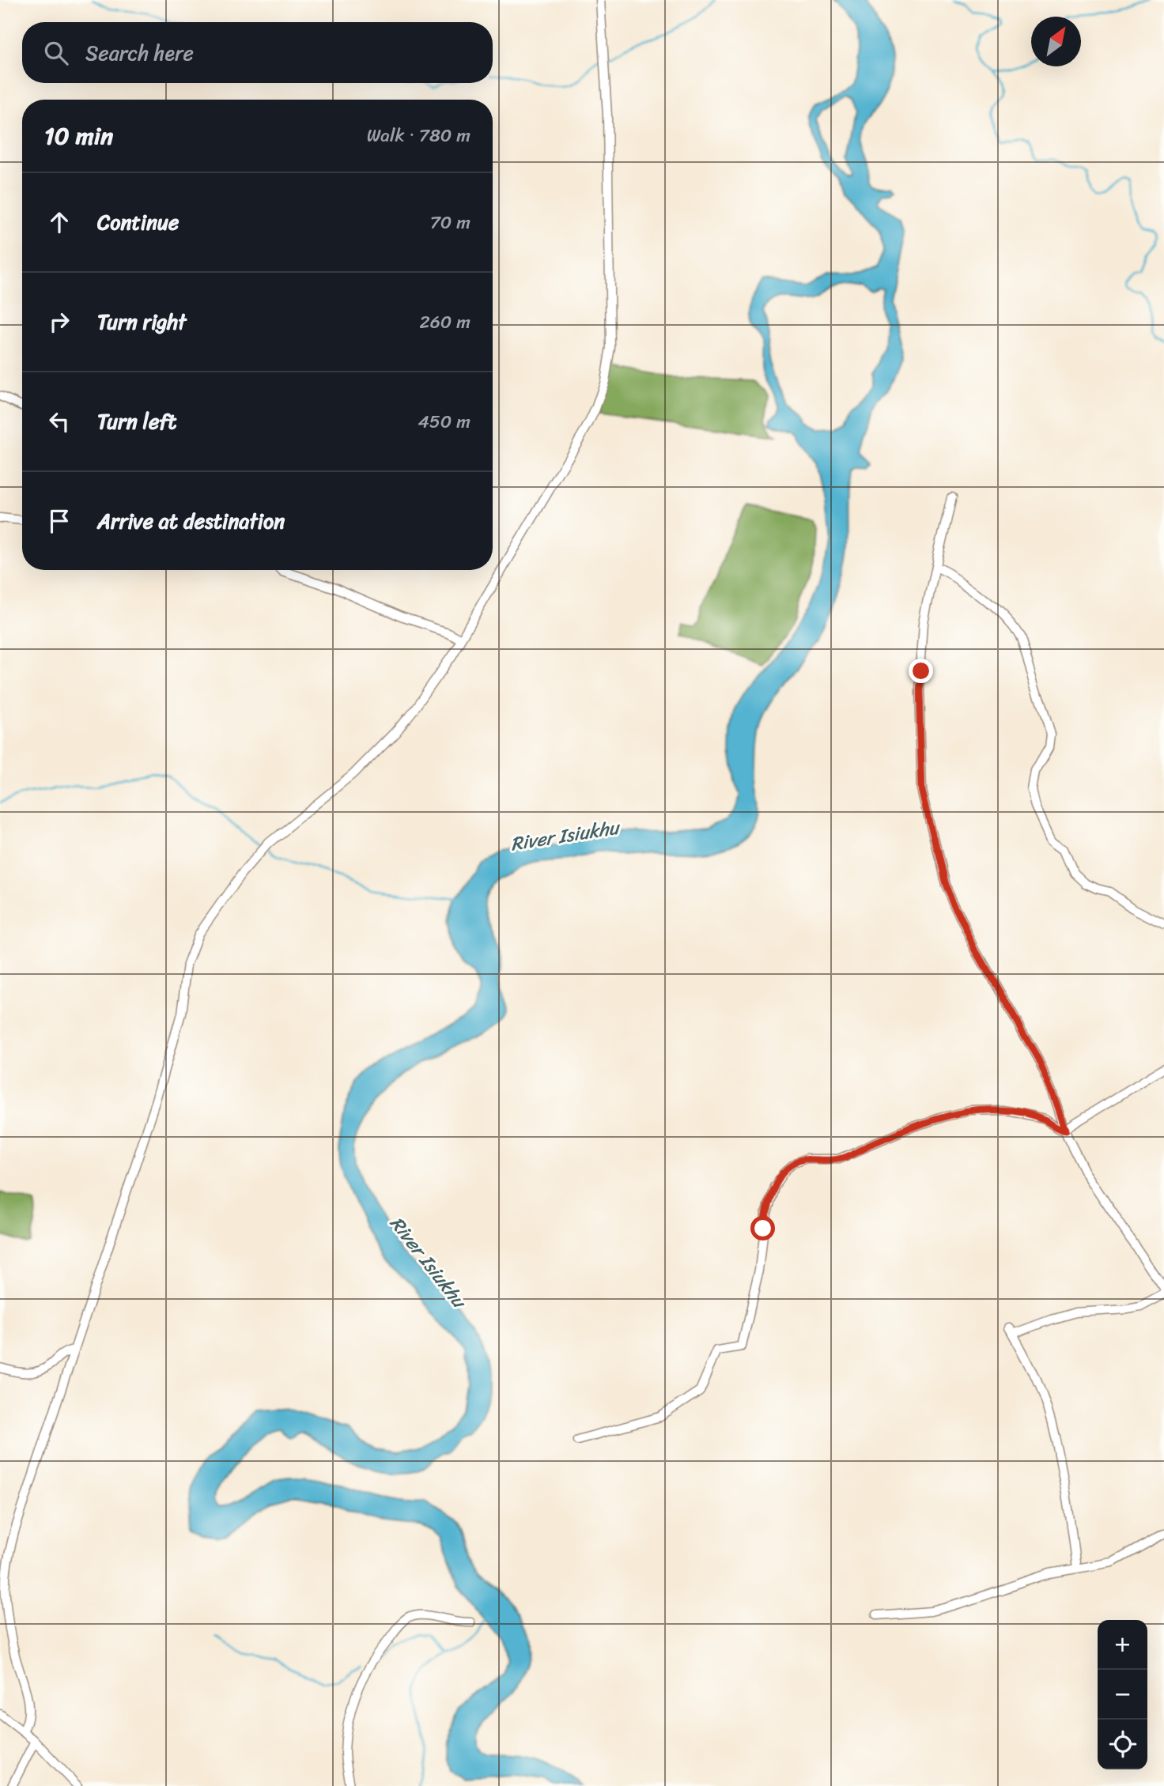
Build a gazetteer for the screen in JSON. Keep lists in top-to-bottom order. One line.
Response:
{"water":["River Isiukhu"],"north":"top right","page":{"search":"Search here","heading":["10 min","Walk · 780 m"],"list":[["Continue","70 m"],["Turn right","260 m"],["Turn left","450 m"],"Arrive at destination"],"map_buttons":["+","−"]}}
